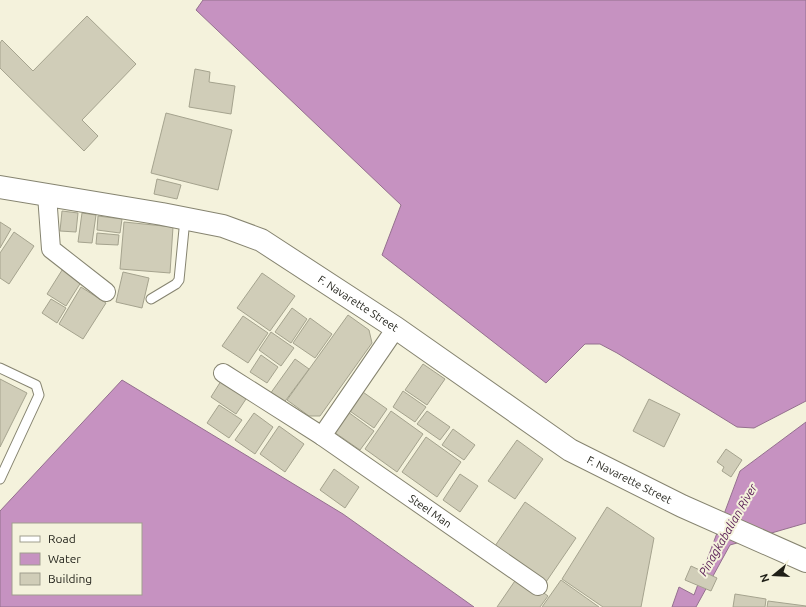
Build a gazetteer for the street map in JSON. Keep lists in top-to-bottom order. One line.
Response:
{"streets":{"main road":["F. Navarette Street"],"street":["Steel Man"]},"water":["Pinagkabalian River"],"legend":["Road","Water","Building"],"north":"left"}
